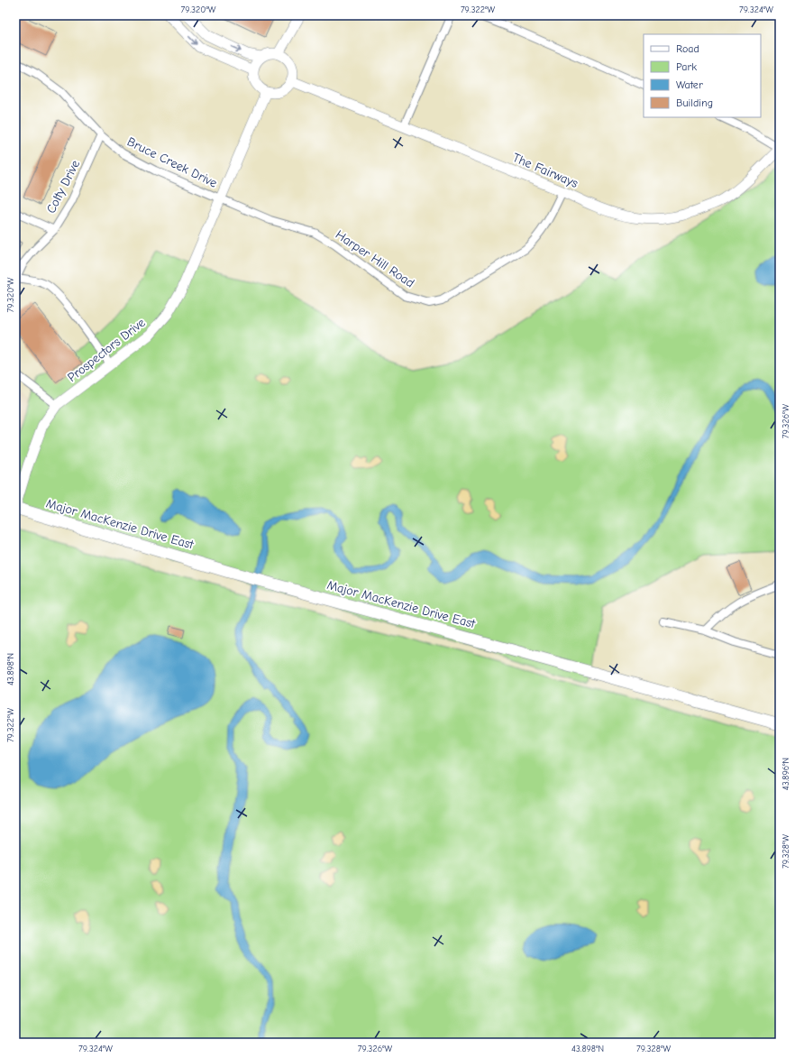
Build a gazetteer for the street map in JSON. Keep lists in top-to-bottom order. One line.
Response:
{"streets":{"main road":["Major MacKenzie Drive East"],"street":["Bruce Creek Drive","The Fairways","Colty Drive","Harper Hill Road","Prospectors Drive"]},"crossings":[["Bruce Creek Drive","Colty Drive"],["Bruce Creek Drive","Harper Hill Road"],["Bruce Creek Drive","Prospectors Drive"],["The Fairways","Harper Hill Road"],["The Fairways","Prospectors Drive"],["Harper Hill Road","Prospectors Drive"],["Prospectors Drive","Major MacKenzie Drive East"]],"legend":["Road","Park","Water","Building"],"coordinates":["79.320°W","79.322°W","79.324°W","79.326°W","43.898°N","43.896°N","79.328°W"]}
